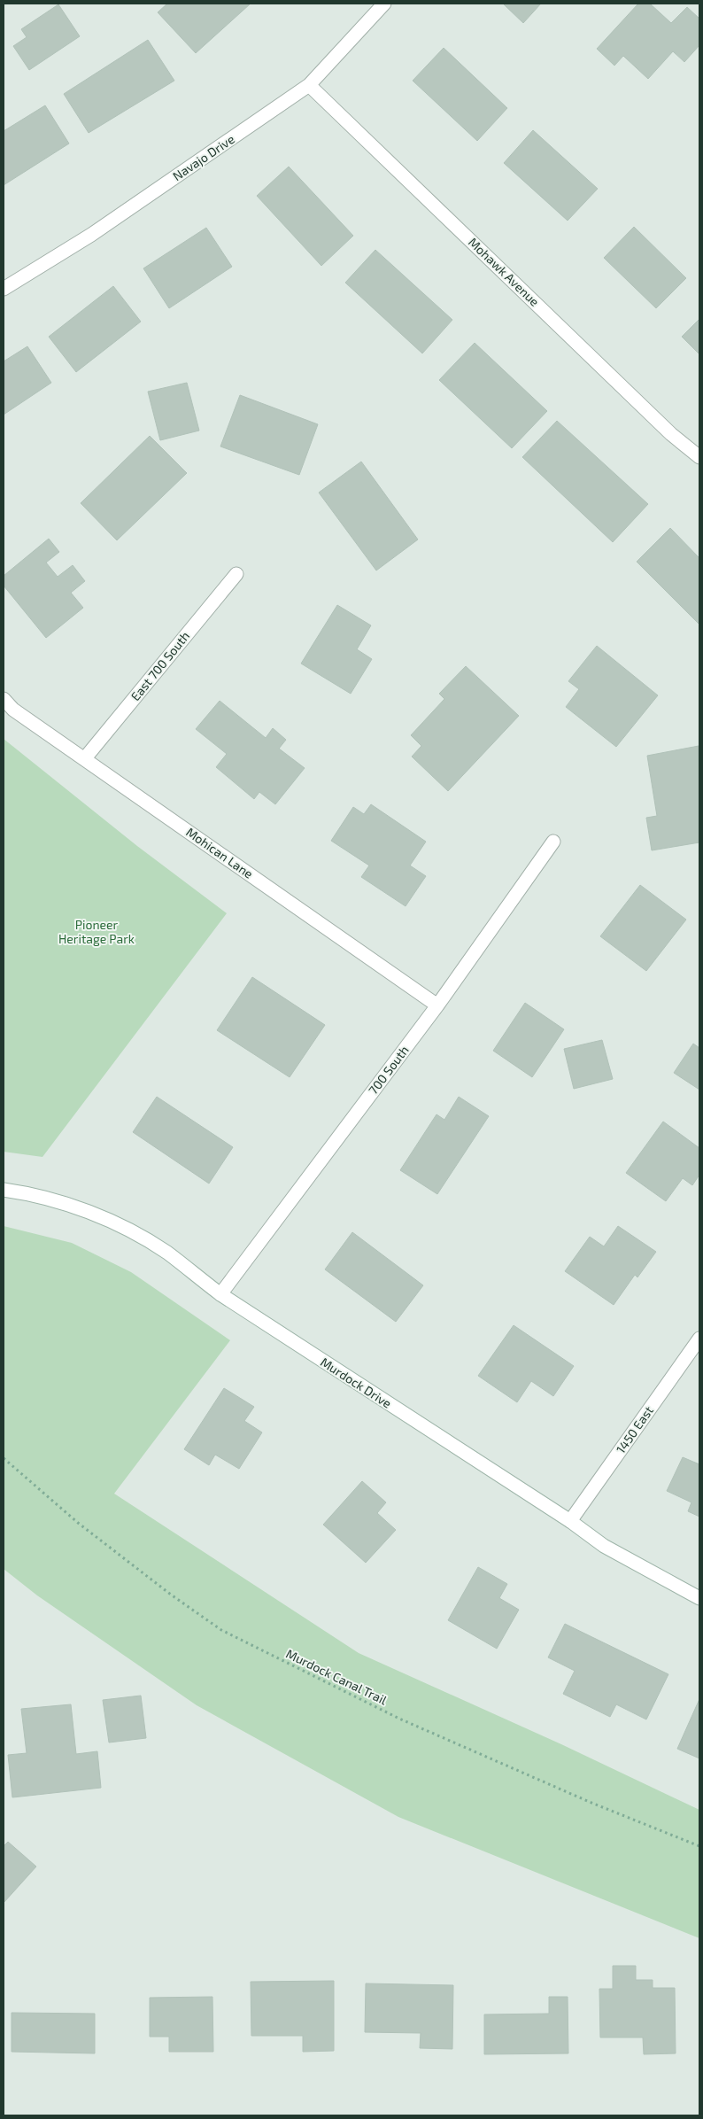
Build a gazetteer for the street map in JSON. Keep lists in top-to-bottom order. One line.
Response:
{"streets":{"street":["Navajo Drive","Mohawk Avenue","East 700 South","Mohican Lane","700 South","Murdock Drive","1450 East"],"path":["Murdock Canal Trail"]},"crossings":[["Navajo Drive","Mohawk Avenue"],["East 700 South","Mohican Lane"],["Mohican Lane","700 South"],["700 South","Murdock Drive"],["Murdock Drive","1450 East"]],"parks":["Pioneer Heritage Park"]}
